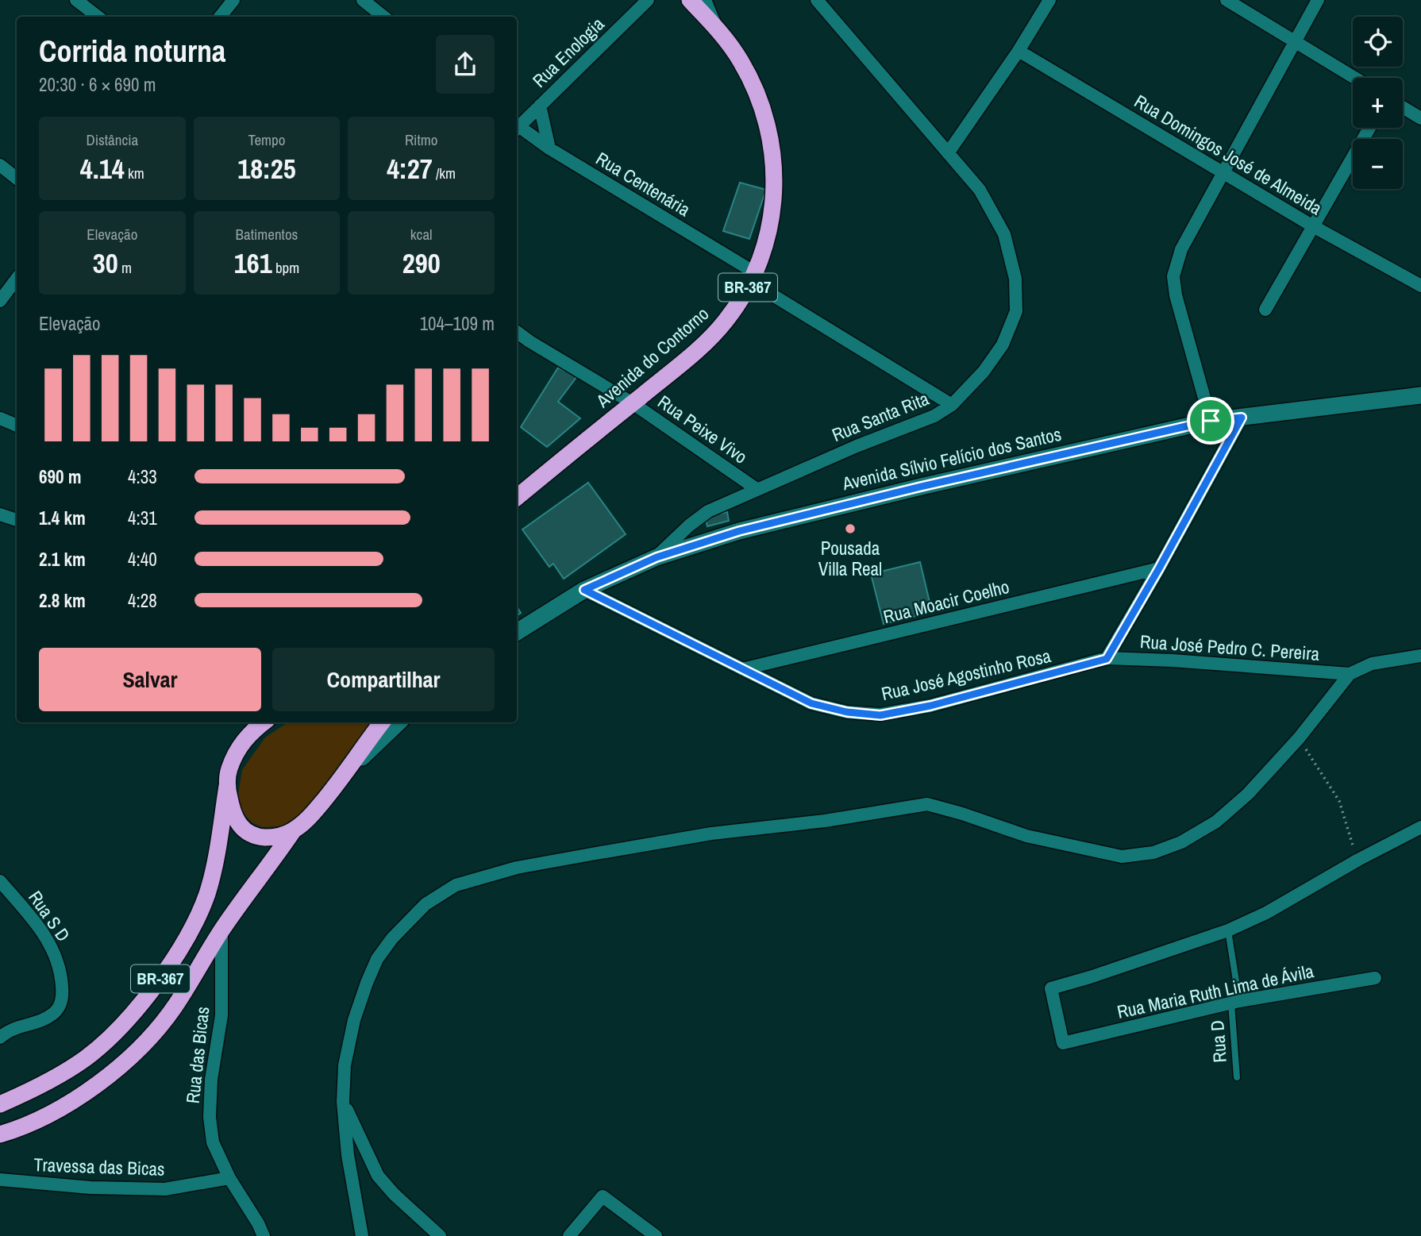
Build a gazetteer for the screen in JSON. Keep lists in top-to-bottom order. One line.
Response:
{"streets":{"highway":["BR-367","Avenida do Contorno"],"main road":["Avenida Sílvio Felício dos Santos"],"street":["Rua Enologia","Rua Domingos José de Almeida","Rua Centenária","Rua Santa Rita","Rua Peixe Vivo","Rua Moacir Coelho","Rua José Pedro C. Pereira","Rua José Agostinho Rosa","Rua S D","Rua Maria Ruth Lima de Ávila","Rua das Bicas","Travessa das Bicas"],"lane":["Rua D"]},"crossings":[["Rua Centenária","Avenida do Contorno"],["Rua Centenária","Rua Santa Rita"],["BR-367","Rua das Bicas"],["Avenida do Contorno","Rua Peixe Vivo"],["Rua Santa Rita","Rua Peixe Vivo"],["Rua Santa Rita","Avenida Sílvio Felício dos Santos"],["Avenida Sílvio Felício dos Santos","Rua José Agostinho Rosa"],["Rua Moacir Coelho","Rua José Agostinho Rosa"],["Rua José Pedro C. Pereira","Rua José Agostinho Rosa"],["Rua Maria Ruth Lima de Ávila","Rua D"],["Rua das Bicas","Travessa das Bicas"]],"places":["Pousada Villa Real"],"page":{"map_buttons":["+","−"],"heading":["Corrida noturna","20:30 · 6 × 690 m"],"stats":[["Distância","4.14 km"],["Tempo","18:25"],["Ritmo","4:27 /km"],["Elevação","30 m"],["Batimentos","161 bpm"],["kcal","290"]],"chart":["Elevação","104–109 m"],"list":[{"name":"690 m","note":"4:33"},{"name":"1.4 km","note":"4:31"},{"name":"2.1 km","note":"4:40"},{"name":"2.8 km","note":"4:28"}],"buttons":["Salvar","Compartilhar"]}}
